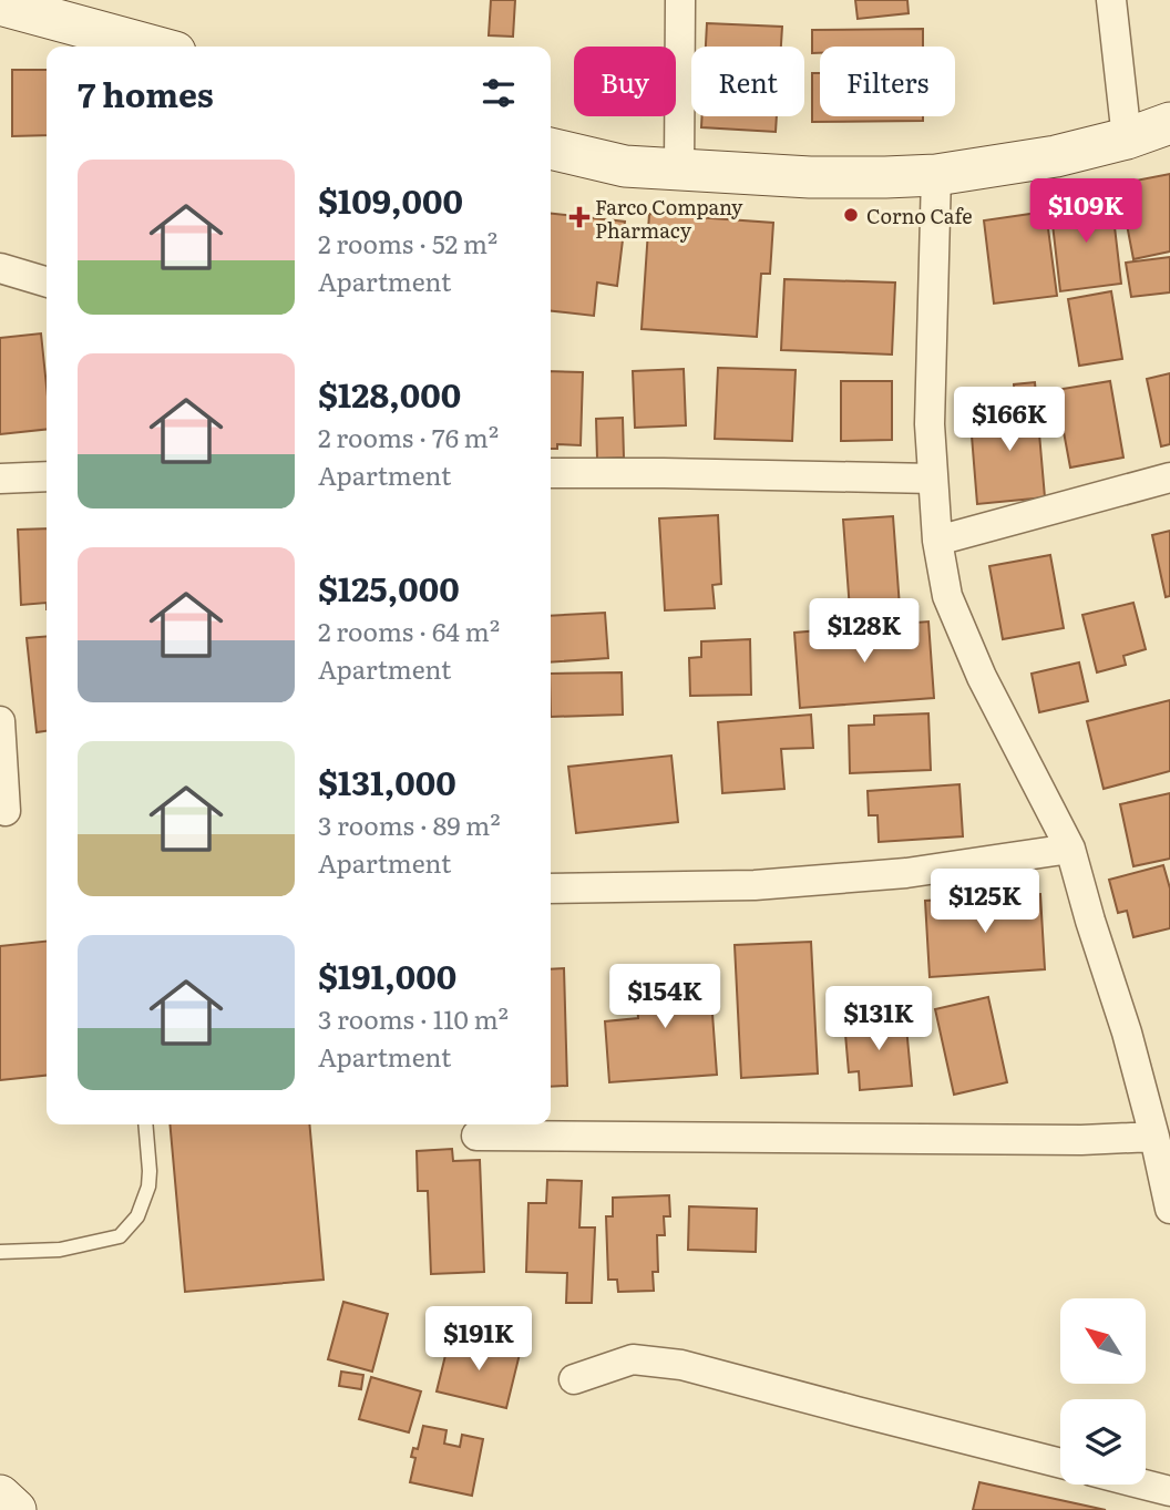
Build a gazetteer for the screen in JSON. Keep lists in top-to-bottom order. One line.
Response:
{"places":{"other":["Corno Cafe"],"health":["Farco Company Pharmacy"]},"north":"top left","page":{"chip":["Buy","Rent","Filters"],"heading":"7 homes","list":[{"name":"$109,000","note":"2 rooms · 52 m² · Apartment"},{"name":"$128,000","note":"2 rooms · 76 m² · Apartment"},{"name":"$125,000","note":"2 rooms · 64 m² · Apartment"},{"name":"$131,000","note":"3 rooms · 89 m² · Apartment"},{"name":"$191,000","note":"3 rooms · 110 m² · Apartment"}],"price":["$109K","$166K","$128K","$125K","$154K","$131K","$191K"]}}
